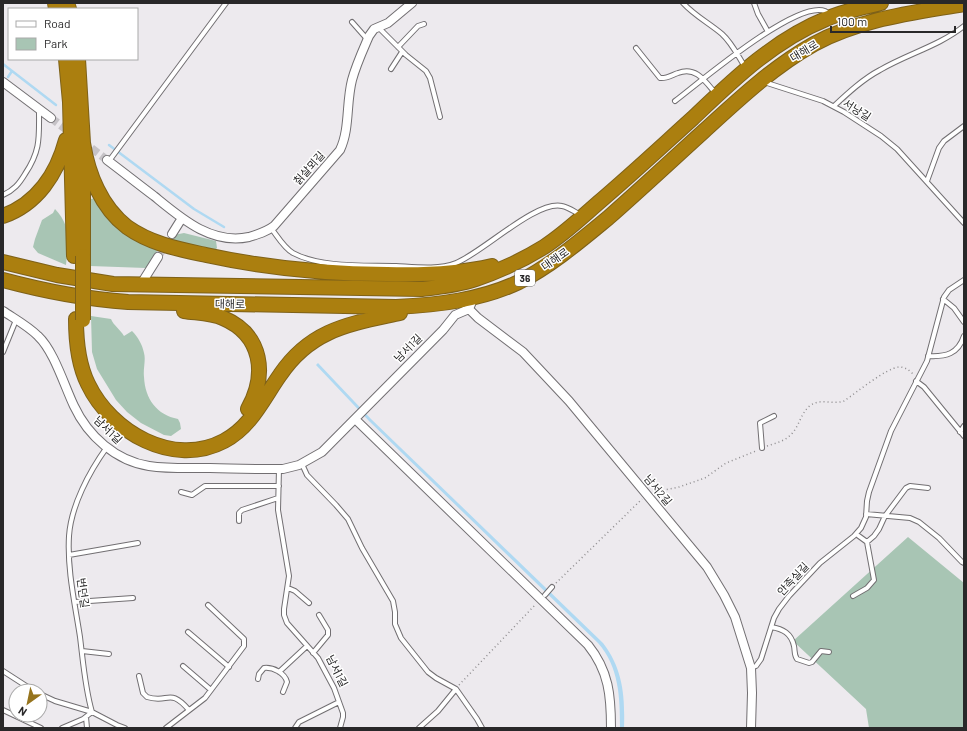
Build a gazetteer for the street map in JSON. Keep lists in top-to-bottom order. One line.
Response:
{"streets":{"highway":["대해로","36"],"street":["칡살뫼길","남서1길","남서2길"],"lane":["서낭길","안족실길","번던길"]},"crossings":[["대해로","서낭길"],["대해로","남서1길"],["대해로","남서2길"],["남서1길","남서2길"],["남서1길","번던길"],["남서2길","안족실길"]],"legend":["Road","Park"],"scale_bar":"100 m","north":"bottom left"}
